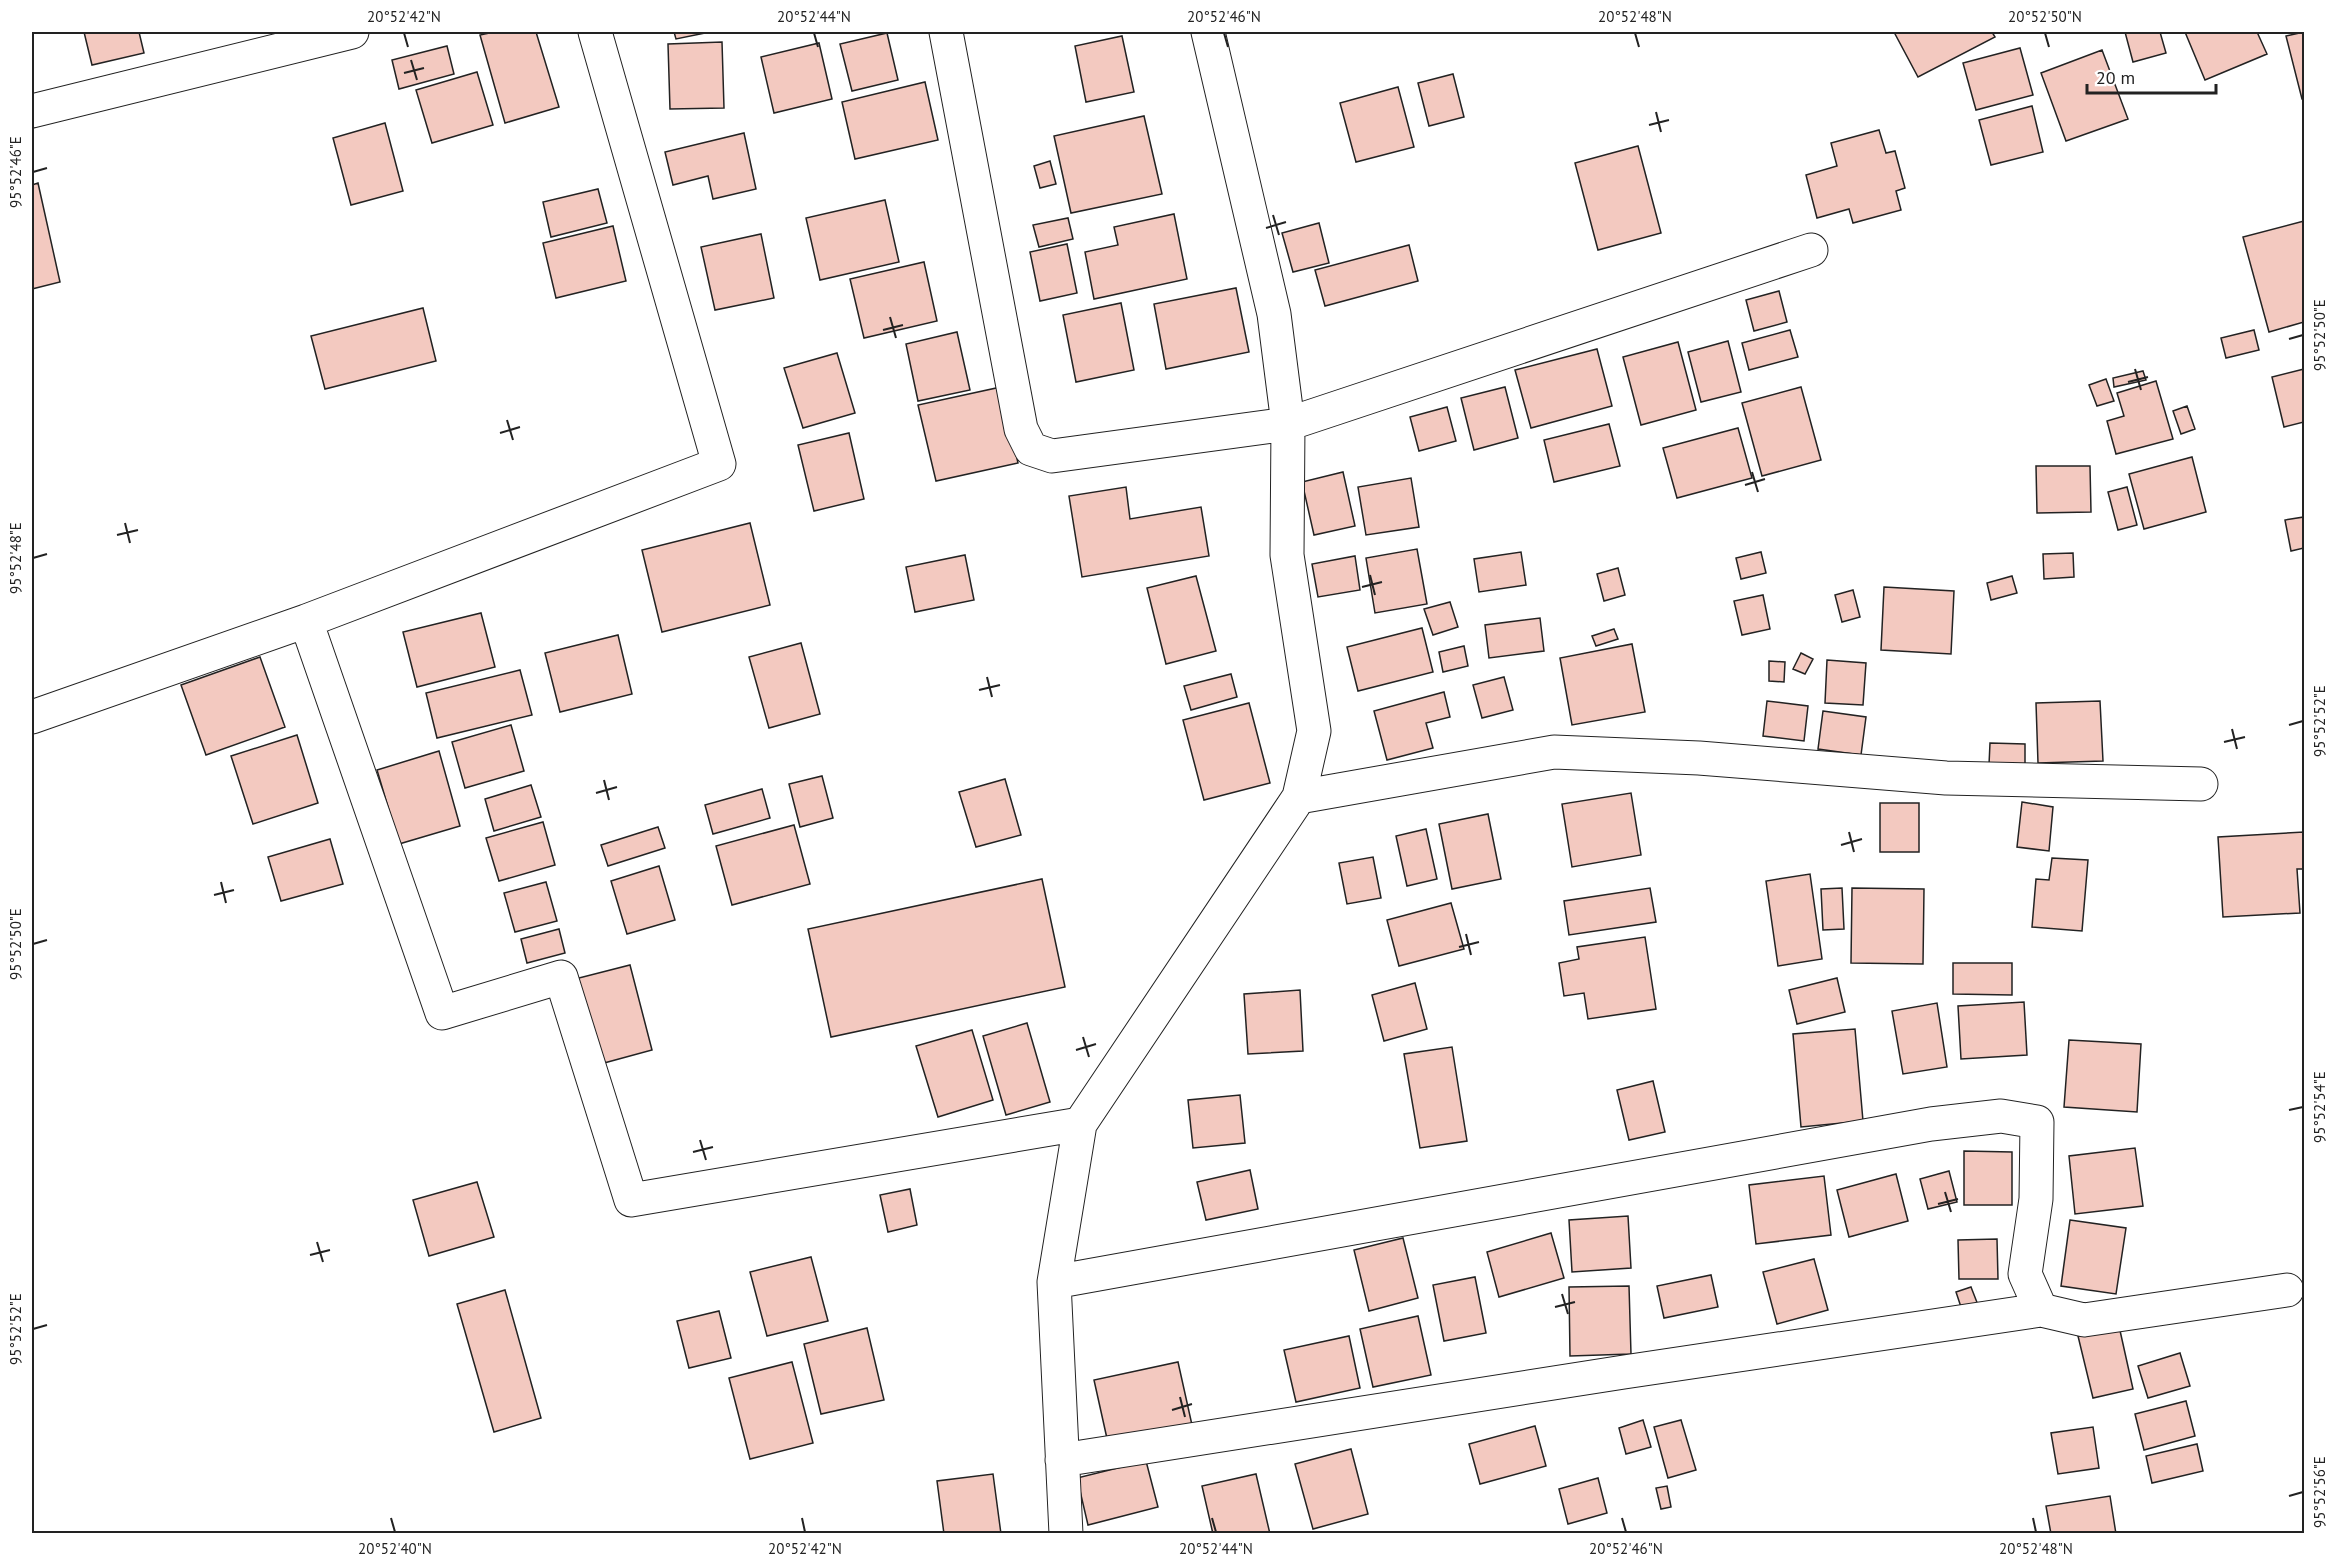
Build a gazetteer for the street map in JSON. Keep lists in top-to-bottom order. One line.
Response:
{"scale_bar":"20 m","coordinates":["20°52'42\"N","20°52'44\"N","20°52'46\"N","20°52'48\"N","20°52'50\"N","95°52'46\"E","95°52'50\"E","95°52'48\"E","95°52'52\"E","95°52'54\"E","95°52'56\"E","20°52'40\"N"]}
